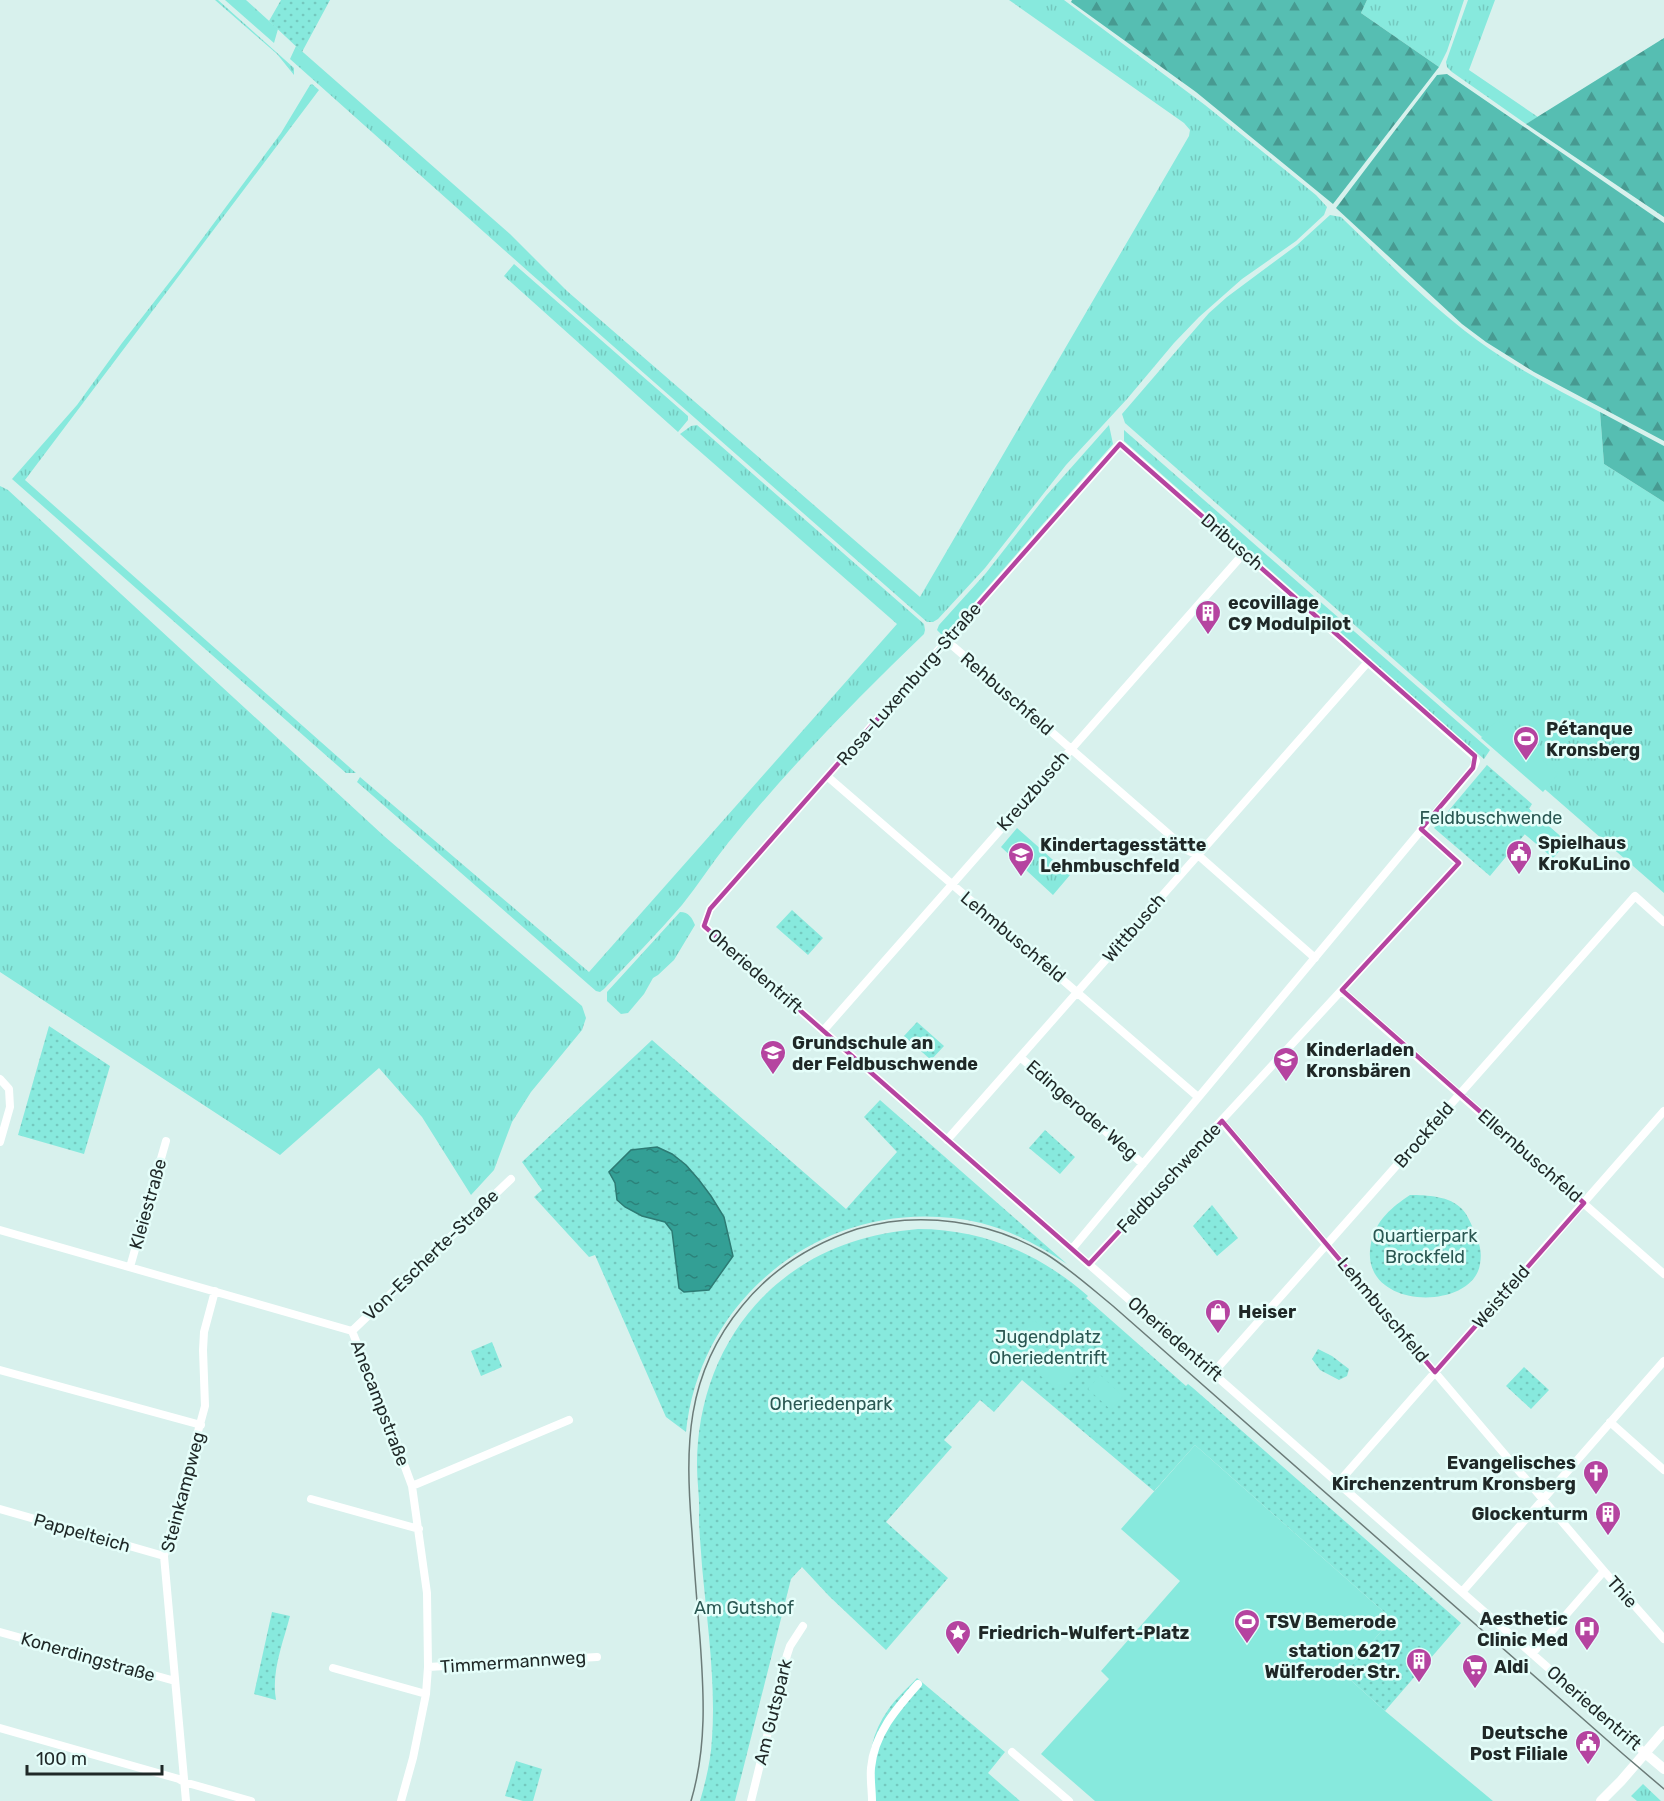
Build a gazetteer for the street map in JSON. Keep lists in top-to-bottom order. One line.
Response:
{"streets":{"street":["Dribusch","Rosa-Luxemburg-Straße","Rehbuschfeld","Kreuzbusch","Wittbusch","Lehmbuschfeld","Oheriedentrift","Edingeroder Weg","Brockfeld","Ellernbuschfeld","Feldbuschwende","Kleiestraße","Von-Escherte-Straße","Weistfeld","Anecampstraße","Steinkampweg","Pappelteich","Thie","Konerdingstraße","Timmermannweg","Am Gutspark"]},"crossings":[["Dribusch","Rosa-Luxemburg-Straße"],["Dribusch","Kreuzbusch"],["Dribusch","Wittbusch"],["Dribusch","Feldbuschwende"],["Rosa-Luxemburg-Straße","Rehbuschfeld"],["Rosa-Luxemburg-Straße","Lehmbuschfeld"],["Rosa-Luxemburg-Straße","Oheriedentrift"],["Rehbuschfeld","Kreuzbusch"],["Rehbuschfeld","Wittbusch"],["Rehbuschfeld","Feldbuschwende"],["Kreuzbusch","Lehmbuschfeld"],["Kreuzbusch","Oheriedentrift"],["Wittbusch","Lehmbuschfeld"],["Wittbusch","Oheriedentrift"],["Wittbusch","Edingeroder Weg"],["Lehmbuschfeld","Brockfeld"],["Lehmbuschfeld","Feldbuschwende"],["Lehmbuschfeld","Weistfeld"],["Lehmbuschfeld","Thie"],["Oheriedentrift","Brockfeld"],["Oheriedentrift","Feldbuschwende"],["Oheriedentrift","Weistfeld"],["Oheriedentrift","Thie"],["Edingeroder Weg","Feldbuschwende"],["Brockfeld","Ellernbuschfeld"],["Ellernbuschfeld","Feldbuschwende"],["Ellernbuschfeld","Weistfeld"],["Kleiestraße","Anecampstraße"],["Von-Escherte-Straße","Anecampstraße"],["Anecampstraße","Steinkampweg"],["Anecampstraße","Timmermannweg"],["Steinkampweg","Pappelteich"],["Steinkampweg","Konerdingstraße"]],"parks":["Feldbuschwende","Quartierpark Brockfeld","Jugendplatz Oheriedentrift","Oheriedenpark","Am Gutshof"],"places":{"building":["ecovillage C9 Modulpilot","Glockenturm","station 6217 Wülferoder Str."],"sports":["Pétanque Kronsberg","TSV Bemerode"],"public building":["Spielhaus KroKuLino","Deutsche Post Filiale"],"school or university":["Kindertagesstätte Lehmbuschfeld","Grundschule an der Feldbuschwende","Kinderladen Kronsbären"],"shop":["Heiser"],"church":["Evangelisches Kirchenzentrum Kronsberg"],"hospital":["Aesthetic Clinic Med"],"place":["Friedrich-Wulfert-Platz"],"supermarket":["Aldi"]},"scale_bar":"100 m"}
